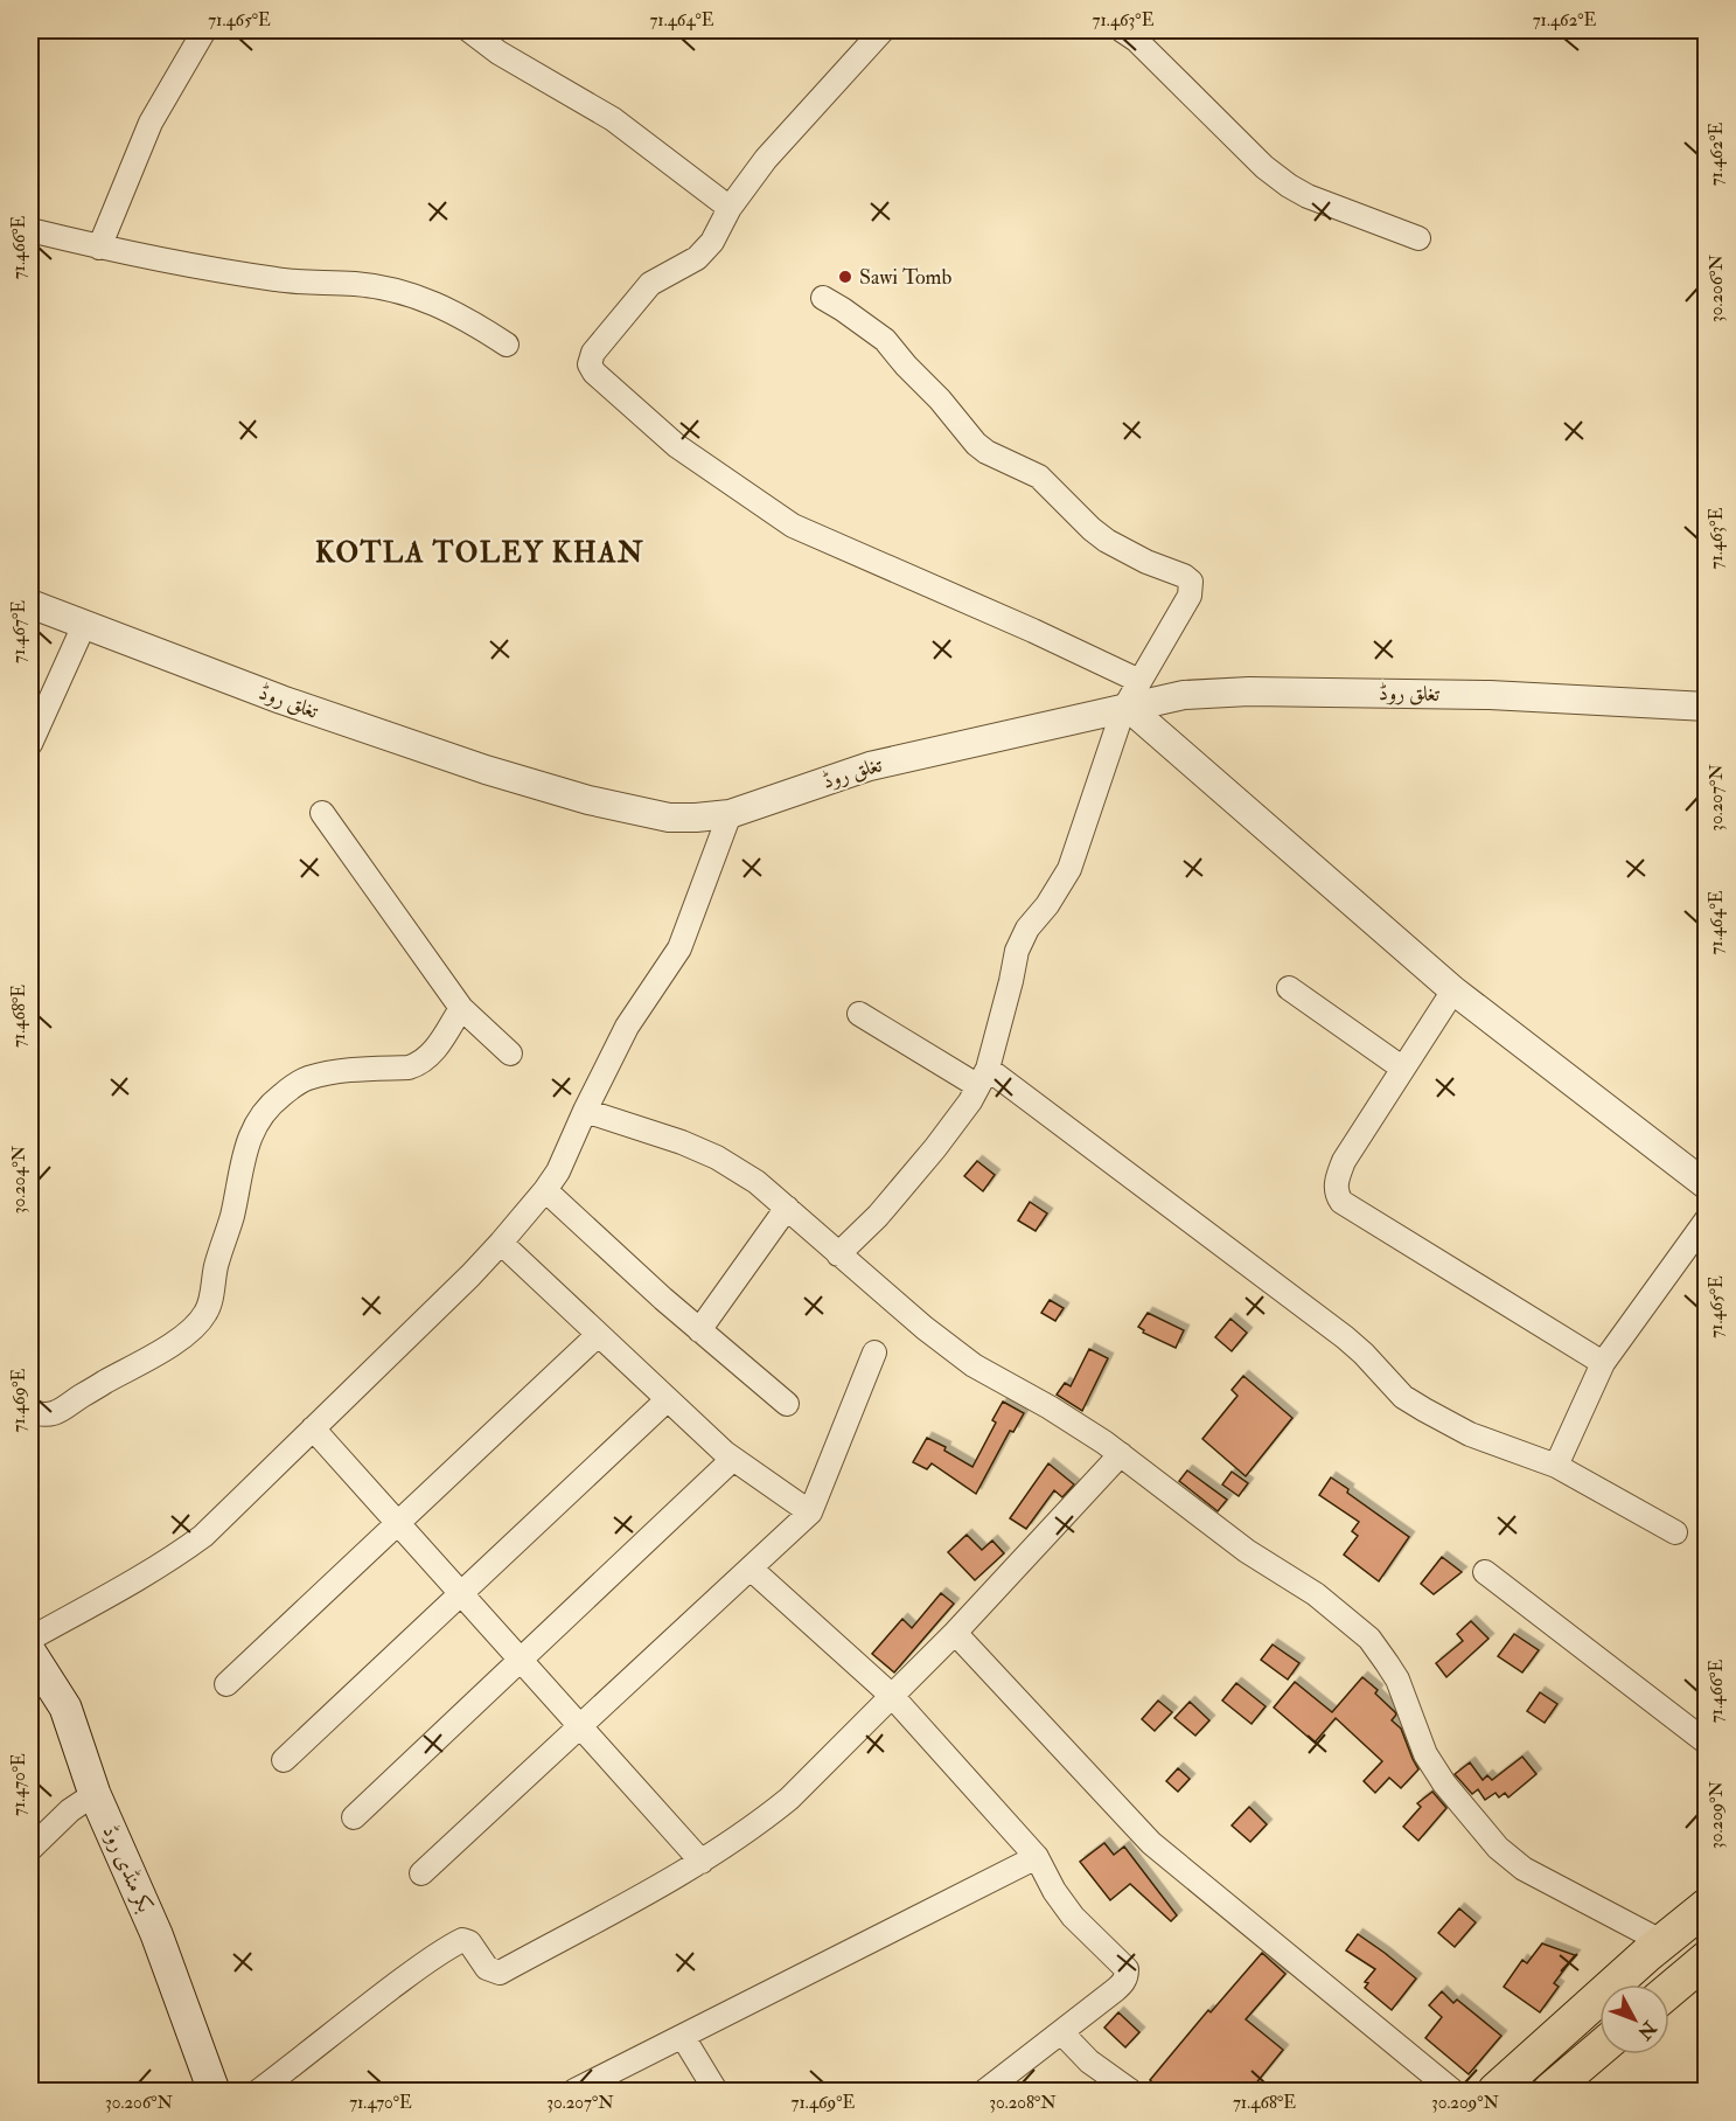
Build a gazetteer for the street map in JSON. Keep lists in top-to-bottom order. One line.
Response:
{"streets":{"main road":["بکر منڈی روڈ"],"street":["تغلق روڈ"]},"districts":["KOTLA TOLEY KHAN"],"places":["Sawi Tomb"],"north":"bottom right","coordinates":["71.465°E","71.464°E","71.463°E","71.462°E","71.466°E","30.206°N","71.467°E","30.207°N","71.468°E","30.204°N","71.469°E","71.470°E","30.209°N","30.208°N"]}
